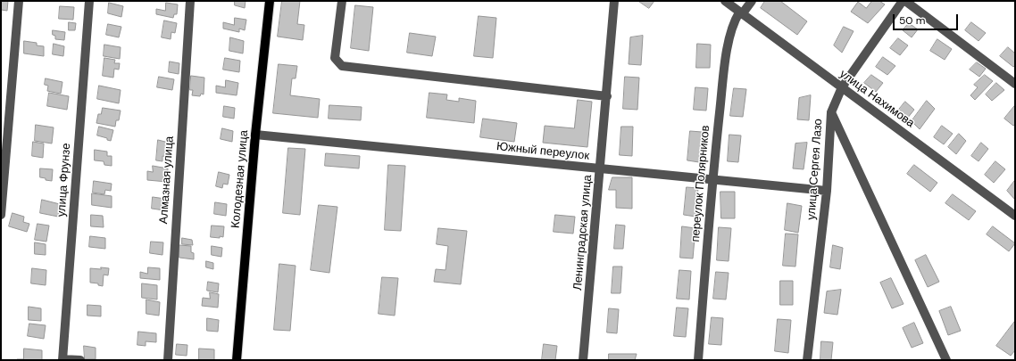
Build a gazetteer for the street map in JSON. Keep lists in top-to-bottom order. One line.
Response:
{"streets":{"main road":["Колодезная улица"],"street":["улица Нахимова","Южный переулок","улица Сергея Лазо","улица Фрунзе","Алмазная улица","переулок Полярников","Ленинградская улица"]},"crossings":[["улица Нахимова","улица Сергея Лазо"],["улица Нахимова","переулок Полярников"],["Южный переулок","улица Сергея Лазо"],["Южный переулок","Колодезная улица"],["Южный переулок","переулок Полярников"],["Южный переулок","Ленинградская улица"]],"scale_bar":"50 m"}
